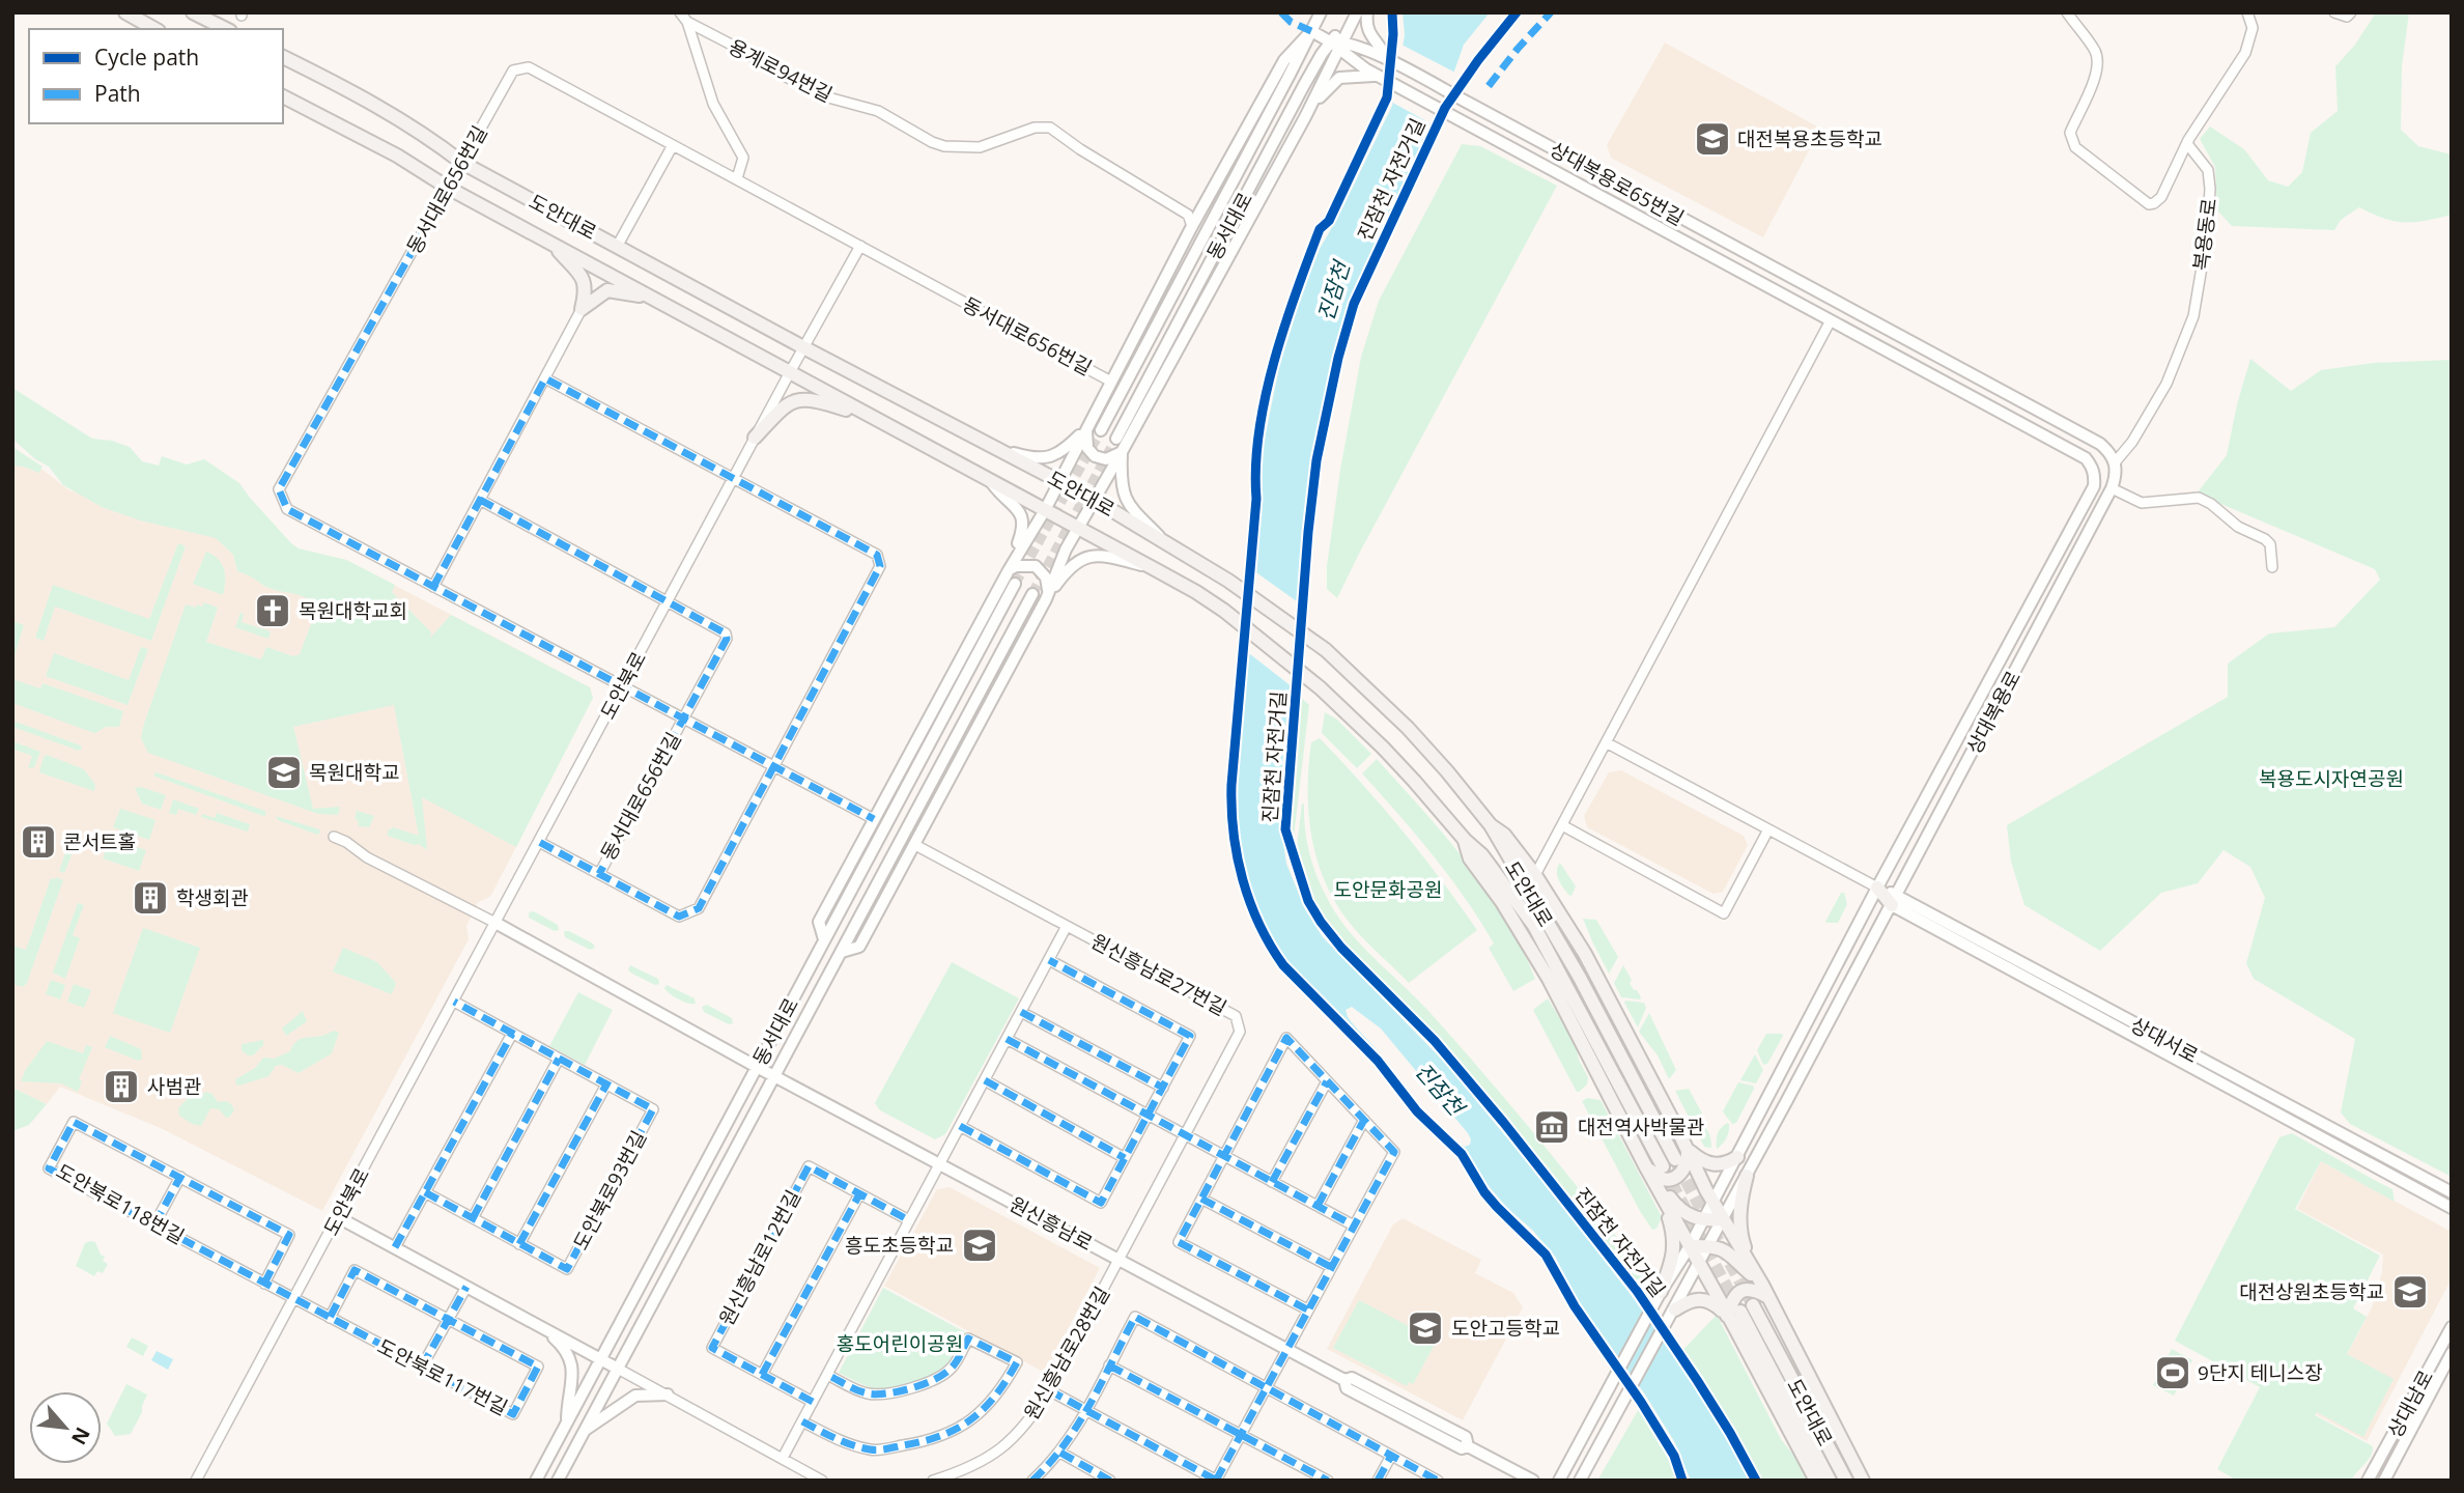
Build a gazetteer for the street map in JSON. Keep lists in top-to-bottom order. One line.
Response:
{"streets":{"main road":["도안대로"],"street":["용계로94번길","상대복용로65번길","동서대로656번길","동서대로","복용동로","도안북로","상대복용로","원신흥남로27번길","상대서로","도안북로93번길","도안북로118번길","원신흥남로","원신흥남로12번길","원신흥남로28번길","도안북로117번길","상대남로"],"cycle path":["진잠천 자전거길"]},"crossings":[["상대복용로65번길","동서대로"],["상대복용로65번길","복용동로"],["상대복용로65번길","상대복용로"],["동서대로656번길","도안대로"],["동서대로656번길","도안북로"],["도안대로","도안북로"],["동서대로","원신흥남로"],["복용동로","상대복용로"],["도안북로","도안북로93번길"],["도안북로","도안북로118번길"],["도안북로","도안북로117번길"],["상대복용로","상대서로"],["원신흥남로27번길","원신흥남로"],["원신흥남로27번길","원신흥남로28번길"],["도안북로118번길","도안북로117번길"],["원신흥남로","원신흥남로28번길"]],"water":["진잠천"],"parks":["복용도시자연공원","도안문화공원","홍도어린이공원"],"places":{"school or university":["대전복용초등학교","목원대학교","흥도초등학교","대전상원초등학교","도안고등학교"],"church":["목원대학교회"],"building":["콘서트홀","학생회관","사범관"],"museum":["대전역사박물관"],"sports":["9단지 테니스장"]},"legend":["Cycle path","Path"],"north":"bottom right"}
